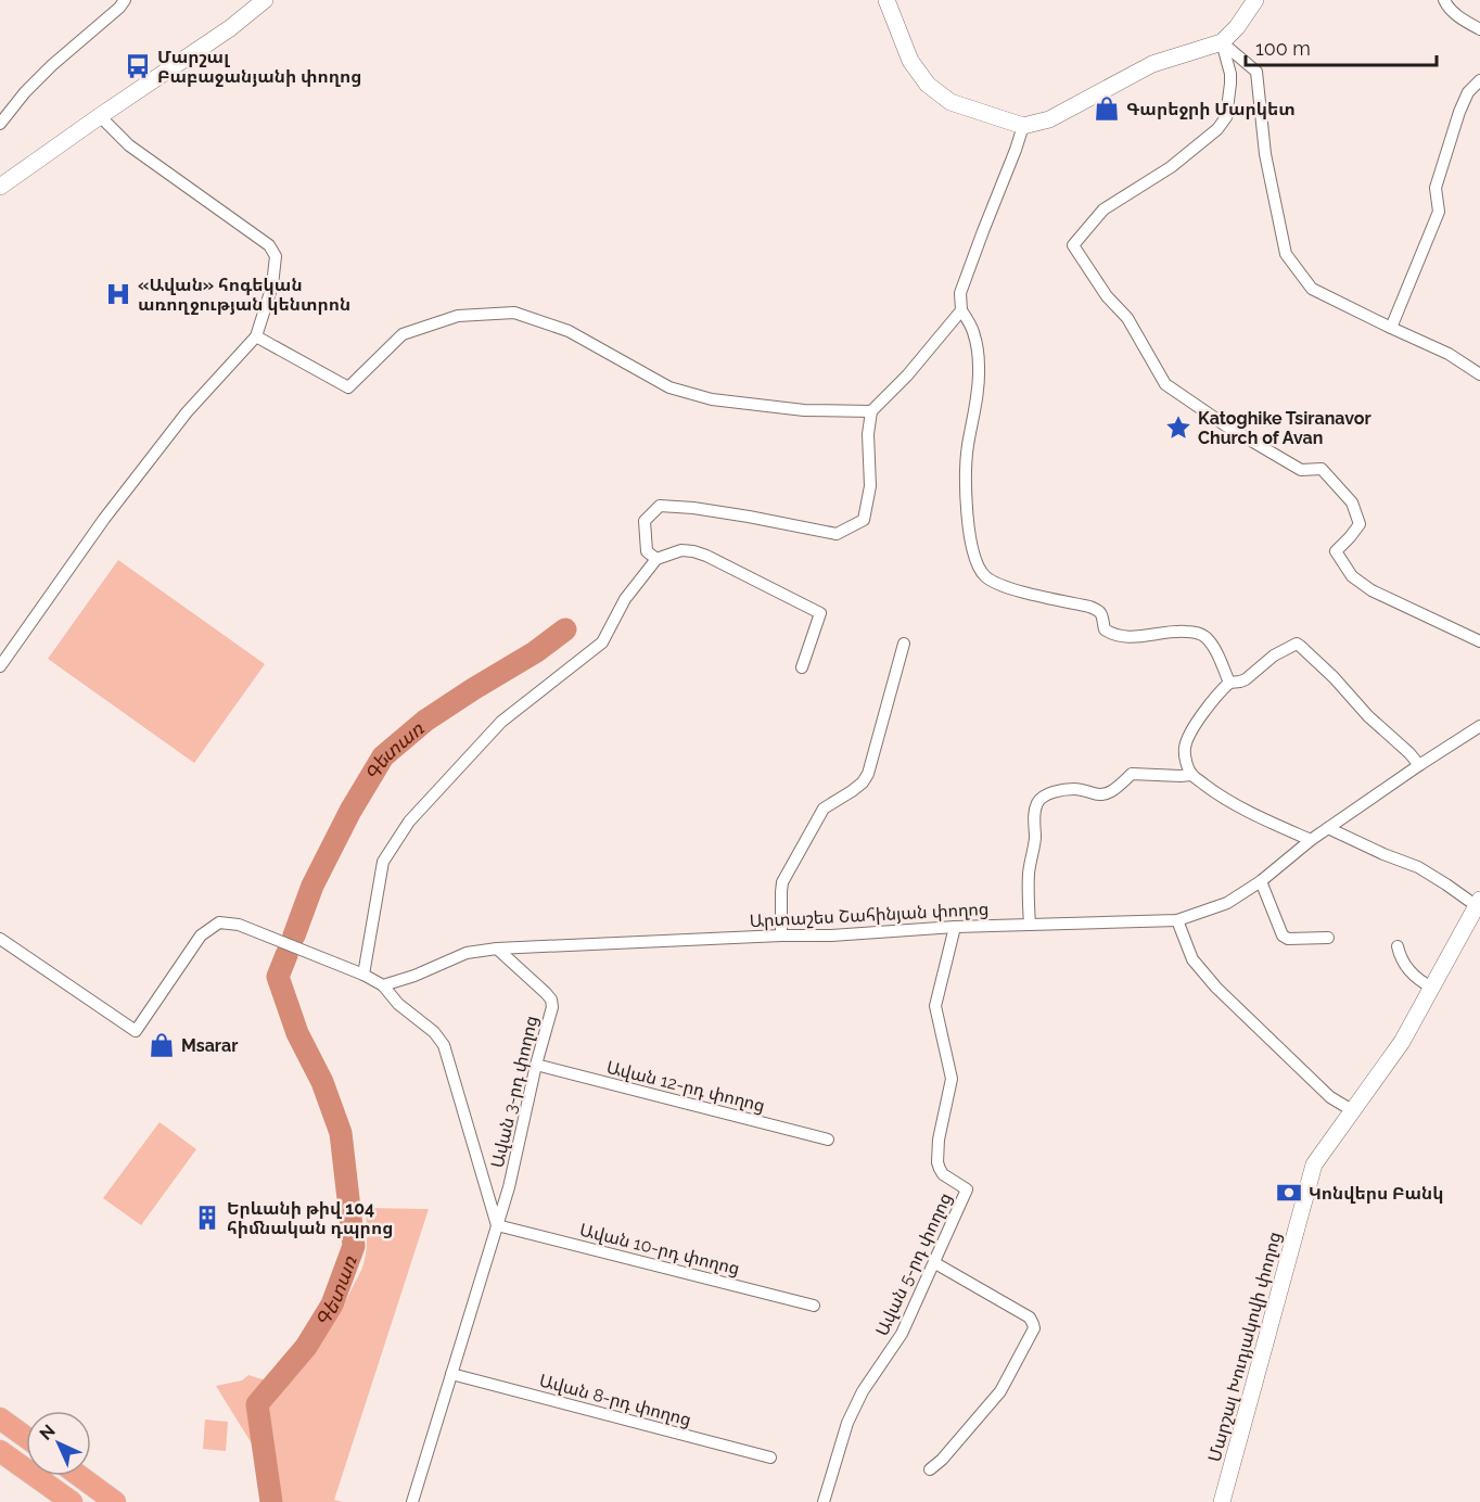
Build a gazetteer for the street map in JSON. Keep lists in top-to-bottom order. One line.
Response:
{"streets":{"street":["Արտաշես Շահինյան փողոց","Ավան 12-րդ փողոց","Ավան 3-րդ փողոց","Ավան 10-րդ փողոց","Ավան 5-րդ փողոց","Մարշալ Խուդյակովի փողոց","Ավան 8-րդ փողոց"]},"crossings":[["Արտաշես Շահինյան փողոց","Ավան 3-րդ փողոց"],["Արտաշես Շահինյան փողոց","Ավան 5-րդ փողոց"],["Ավան 12-րդ փողոց","Ավան 3-րդ փողոց"],["Ավան 3-րդ փողոց","Ավան 10-րդ փողոց"],["Ավան 3-րդ փողոց","Ավան 8-րդ փողոց"]],"water":["Գետառ"],"places":{"bus stop":["Մարշալ Բաբաջանյանի փողոց"],"shop":["Գարեջրի Մարկետ","Msarar"],"hospital":["«Ավան» հոգեկան առողջության կենտրոն"],"place":["Katoghike Tsiranavor Church of Avan"],"bank":["Կոնվերս Բանկ"],"building":["Երևանի թիվ 104 հիմնական դպրոց"]},"scale_bar":"100 m","north":"top left"}
